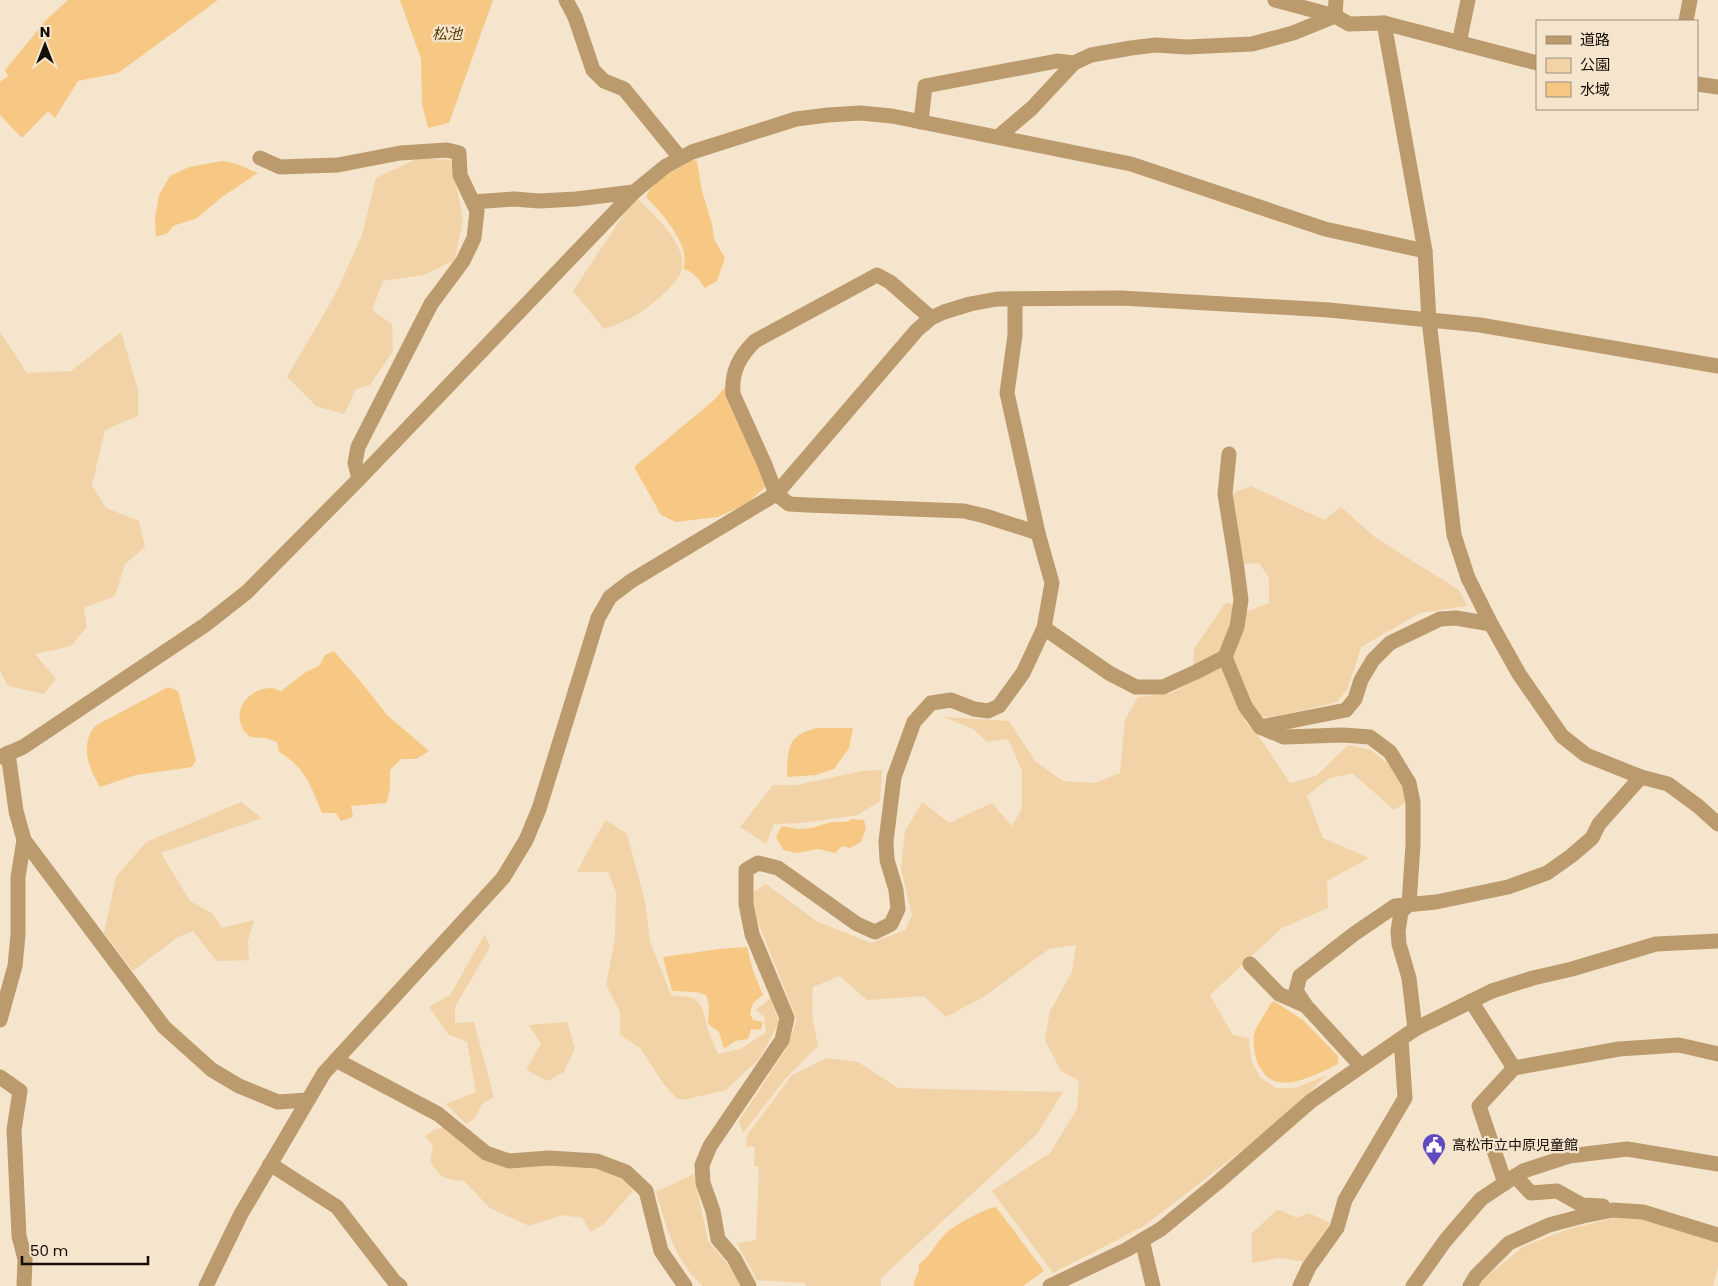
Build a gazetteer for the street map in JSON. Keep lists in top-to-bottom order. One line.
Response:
{"water":["松池"],"places":{"public building":["高松市立中原児童館"]},"legend":["道路","公園","水域"],"scale_bar":"50 m","north":"top"}
